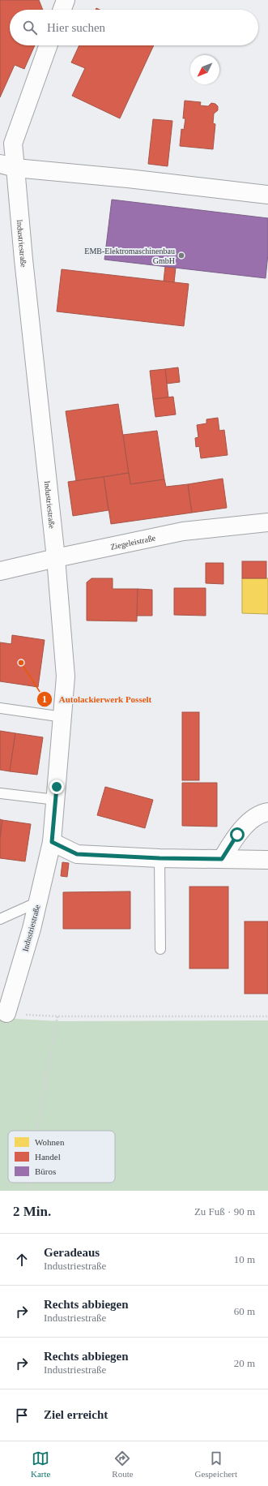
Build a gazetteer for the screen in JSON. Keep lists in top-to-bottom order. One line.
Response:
{"streets":{"street":["Industriestraße","Ziegeleistraße"]},"crossings":[["Industriestraße","Ziegeleistraße"]],"places":["EMB-Elektromaschinenbau GmbH","Autolackierwerk Posselt"],"legend":["Wohnen","Handel","Büros"],"north":"bottom left","page":{"search":"Hier suchen","heading":["2 Min.","Zu Fuß · 90 m"],"list":[["Geradeaus","Industriestraße","10 m"],["Rechts abbiegen","Industriestraße","60 m"],["Rechts abbiegen","Industriestraße","20 m"],"Ziel erreicht"],"nav":["Karte","Route","Gespeichert"]}}
